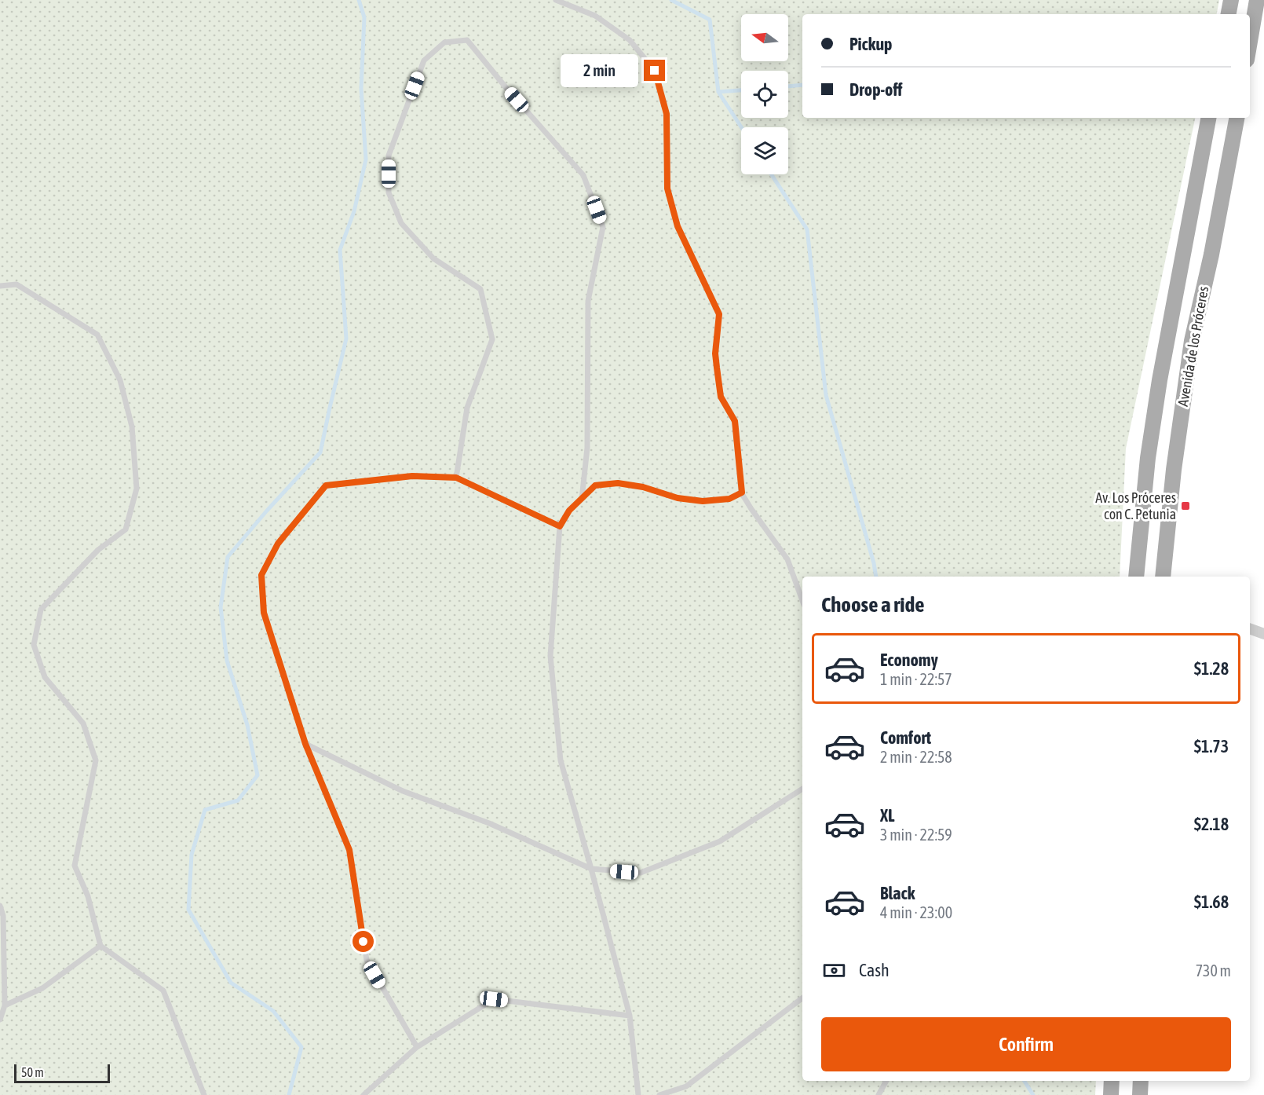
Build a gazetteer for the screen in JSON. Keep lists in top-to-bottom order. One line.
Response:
{"streets":{"main road":["Avenida de los Próceres"]},"places":{"transit":["Av. Los Próceres con C. Petunia"]},"scale_bar":"50 m","north":"left","page":{"banner":["Pickup","Drop-off"],"bubble":"2 min","heading":"Choose a ride","list":[{"name":"Economy","note":"1 min · 22:57","value":"$1.28"},{"name":"Comfort","note":"2 min · 22:58","value":"$1.73"},{"name":"XL","note":"3 min · 22:59","value":"$2.18"},{"name":"Black","note":"4 min · 23:00","value":"$1.68"}],"pay":["Cash","730 m"],"buttons":"Confirm","scale":"50 m"}}
